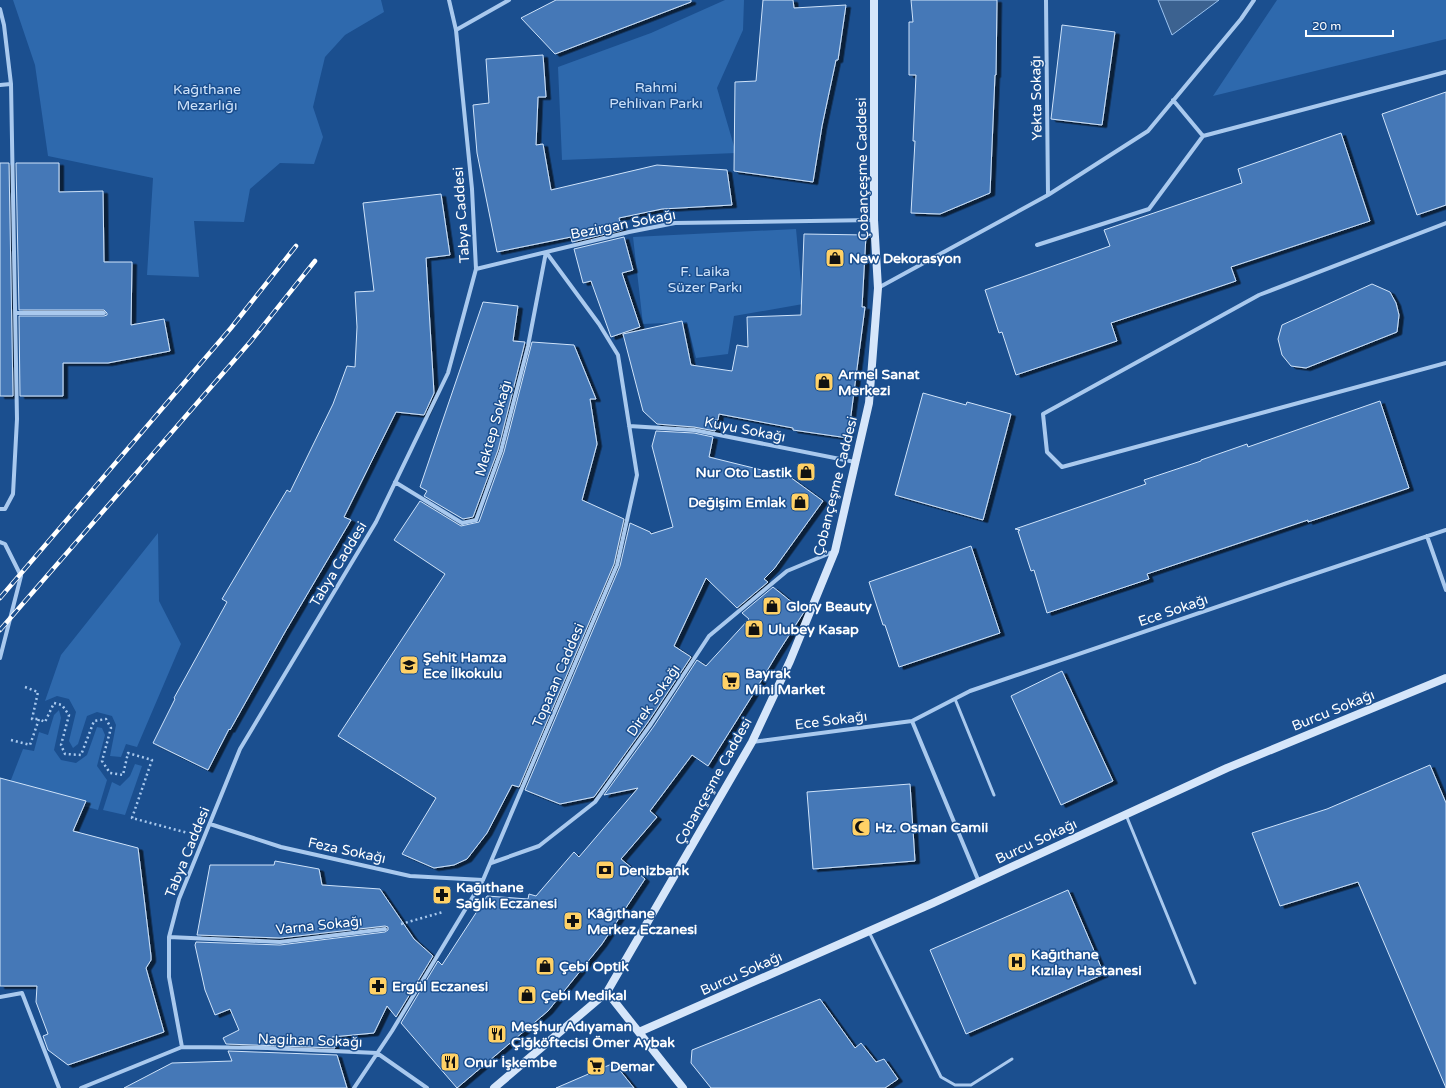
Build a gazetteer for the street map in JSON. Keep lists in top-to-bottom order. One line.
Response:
{"streets":{"street":["Yekta Sokağı","Çobançeşme Caddesi","Tabya Caddesi","Bezirgan Sokağı","Mektep Sokağı","Kuyu Sokağı","Ece Sokağı","Topatan Caddesi","Direk Sokağı","Burcu Sokağı","Feza Sokağı","Varna Sokağı","Nagihan Sokağı"]},"crossings":[["Çobançeşme Caddesi","Bezirgan Sokağı"],["Çobançeşme Caddesi","Kuyu Sokağı"],["Çobançeşme Caddesi","Ece Sokağı"],["Çobançeşme Caddesi","Direk Sokağı"],["Tabya Caddesi","Bezirgan Sokağı"],["Tabya Caddesi","Mektep Sokağı"],["Tabya Caddesi","Feza Sokağı"],["Tabya Caddesi","Varna Sokağı"],["Tabya Caddesi","Nagihan Sokağı"],["Bezirgan Sokağı","Mektep Sokağı"],["Bezirgan Sokağı","Topatan Caddesi"],["Mektep Sokağı","Topatan Caddesi"],["Kuyu Sokağı","Topatan Caddesi"],["Topatan Caddesi","Direk Sokağı"],["Topatan Caddesi","Feza Sokağı"],["Topatan Caddesi","Nagihan Sokağı"]],"parks":["Rahmi Pehlivan Parkı","Kağıthane Mezarlığı","F. Laika Süzer Parkı"],"places":{"shop":["New Dekorasyon","Armel Sanat Merkezi","Nur Oto Lastik","Değişim Emlak","Glory Beauty","Ulubey Kasap","Çebi Optik","Çebi Medikal"],"school or university":["Şehit Hamza Ece İlkokulu"],"supermarket":["Bayrak Mini Market","Demar"],"mosque":["Hz. Osman Camii"],"bank":["Denizbank"],"pharmacy":["Kağıthane Sağlık Eczanesi","Kâğıthane Merkez Eczanesi","Ergül Eczanesi"],"hospital":["Kağıthane Kızılay Hastanesi"],"restaurant":["Meşhur Adıyaman Çiğköftecisi Ömer Aybak","Onur İşkembe"]},"scale_bar":"20 m"}
